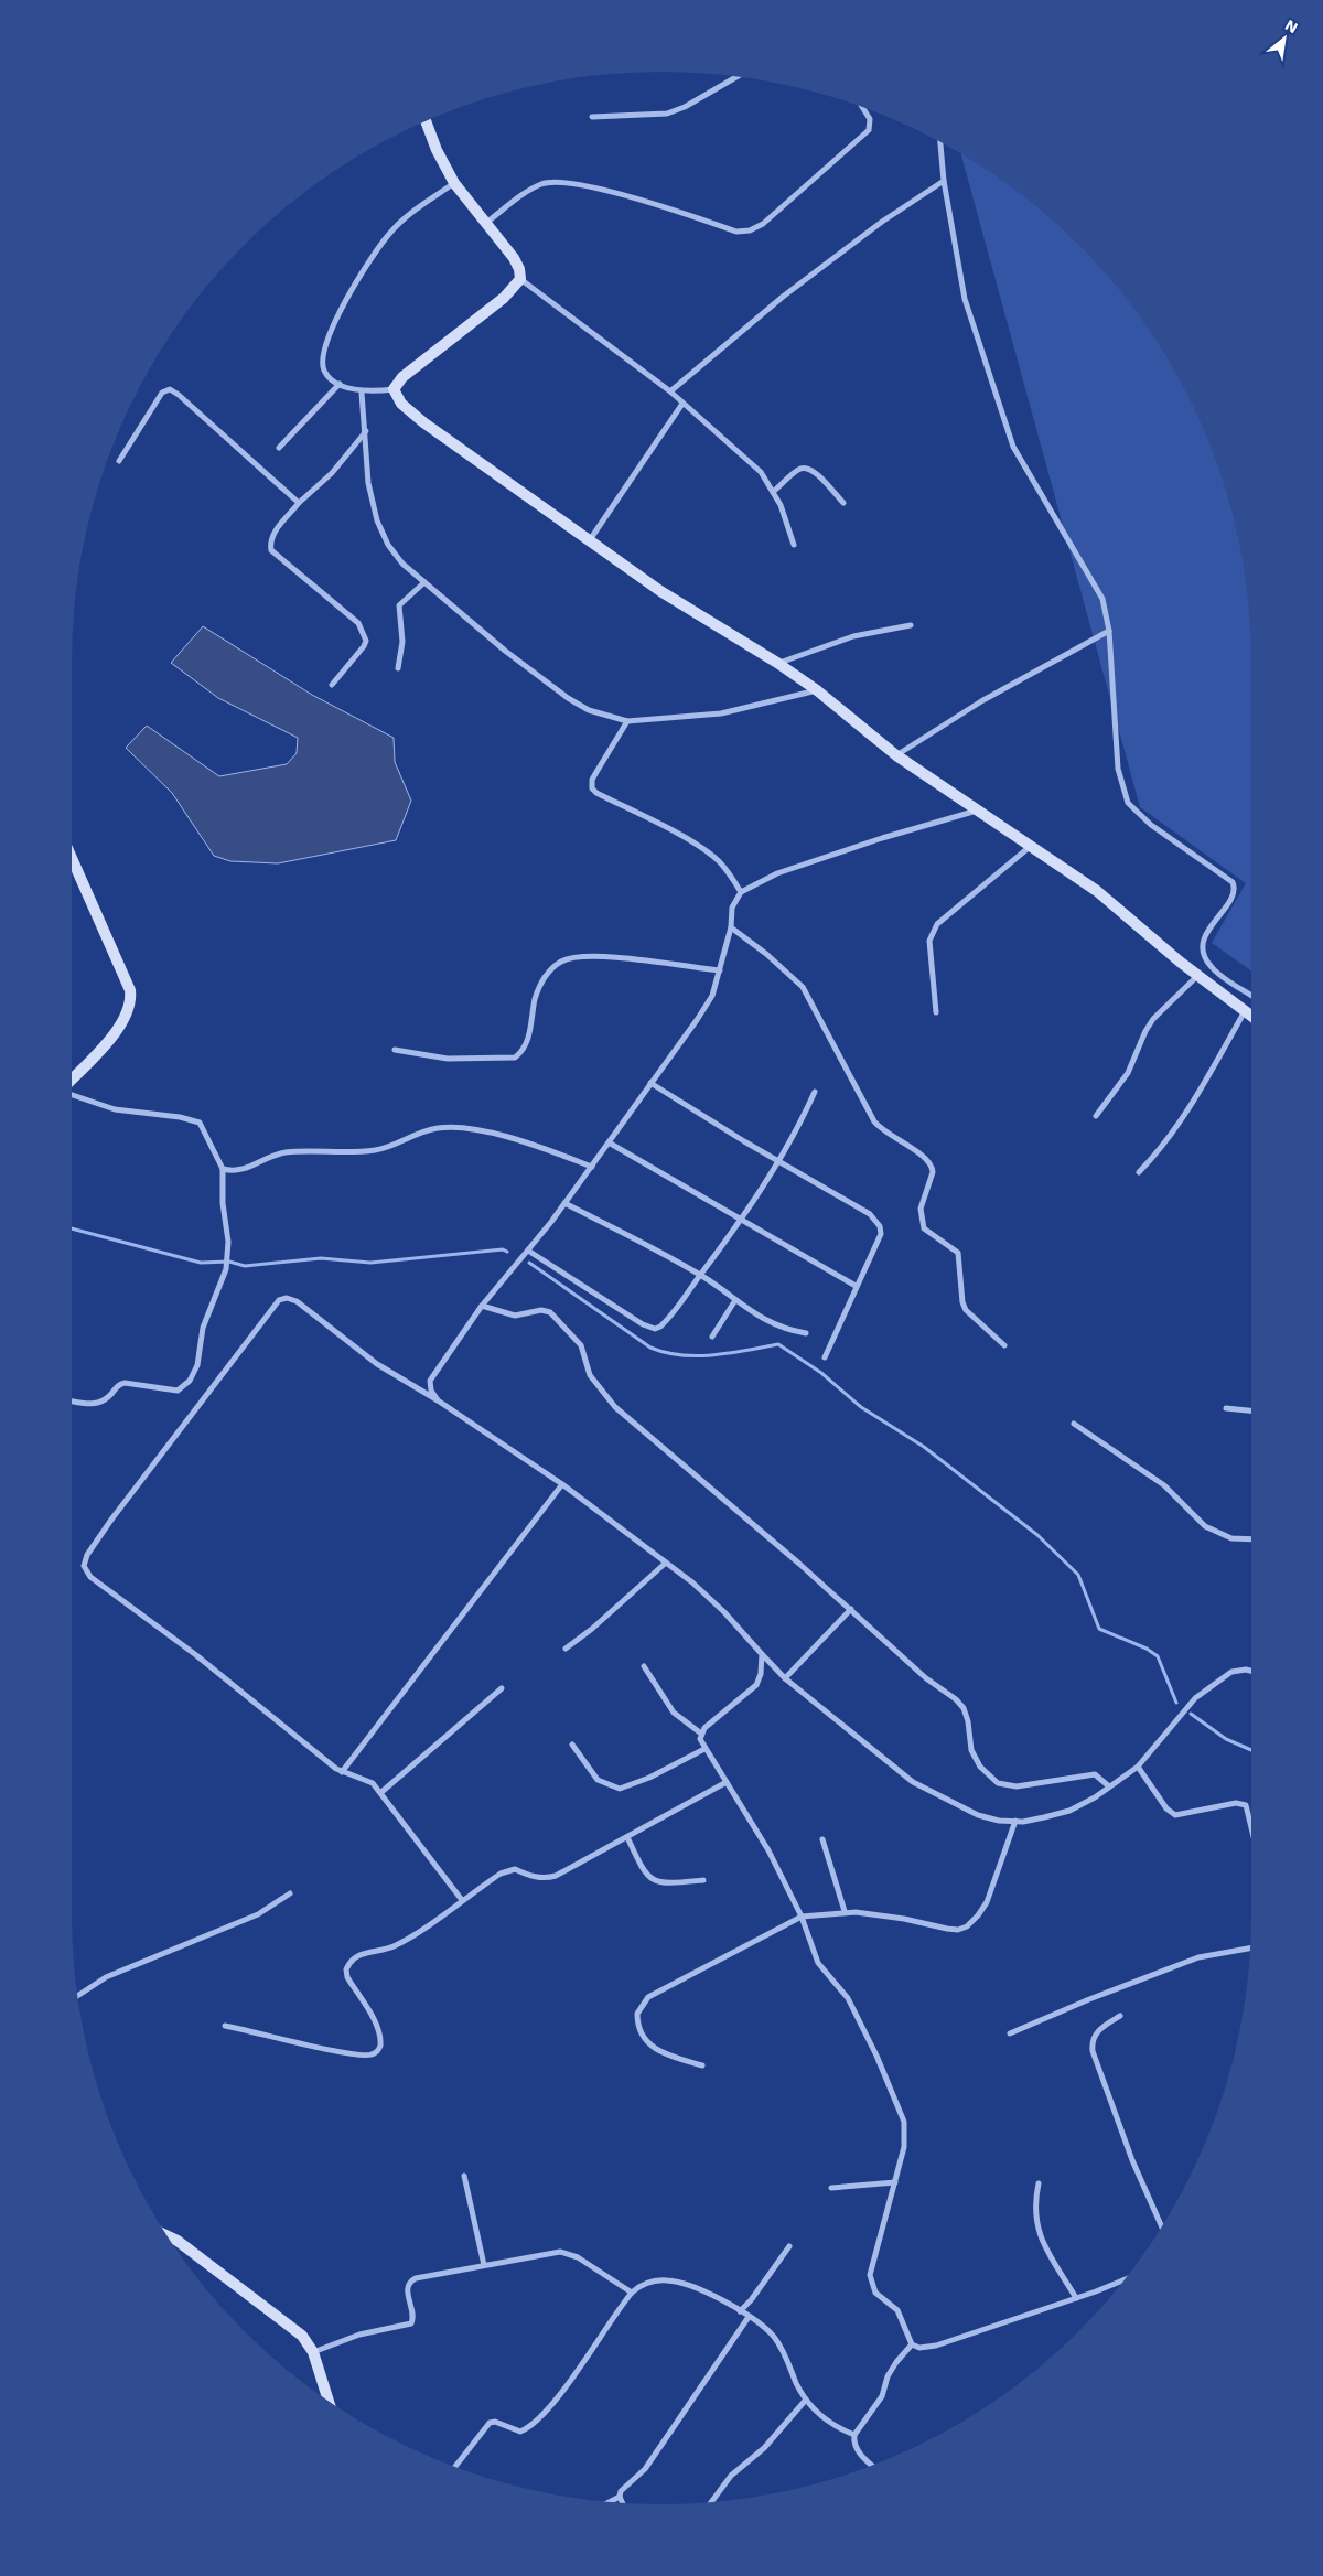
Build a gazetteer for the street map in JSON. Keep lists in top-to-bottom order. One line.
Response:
{"north":"top right"}
